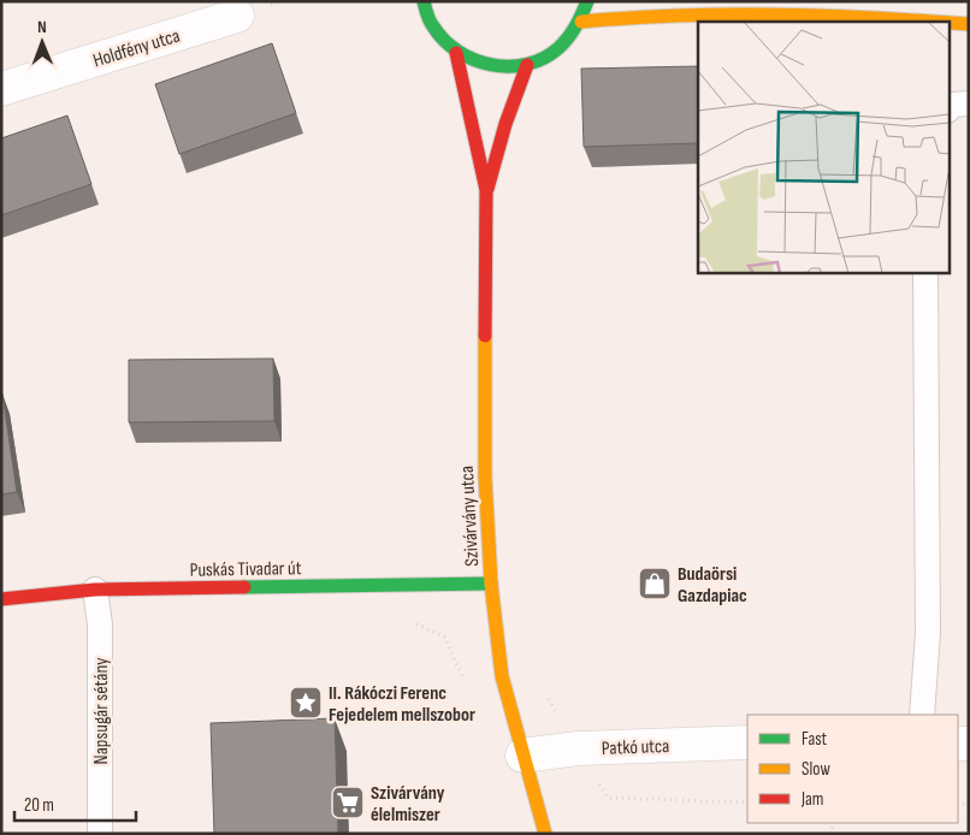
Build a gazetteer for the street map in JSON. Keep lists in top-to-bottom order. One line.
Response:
{"streets":{"street":["Holdfény utca","Szivárvány utca","Puskás Tivadar út","Patkó utca"],"lane":["Napsugár sétány"]},"crossings":[["Szivárvány utca","Puskás Tivadar út"],["Szivárvány utca","Patkó utca"],["Puskás Tivadar út","Napsugár sétány"]],"places":{"shop":["Budaörsi Gazdapiac"],"place":["II. Rákóczi Ferenc Fejedelem mellszobor"],"supermarket":["Szivárvány élelmiszer"]},"legend":["Fast","Slow","Jam"],"scale_bar":"20 m","north":"top"}
